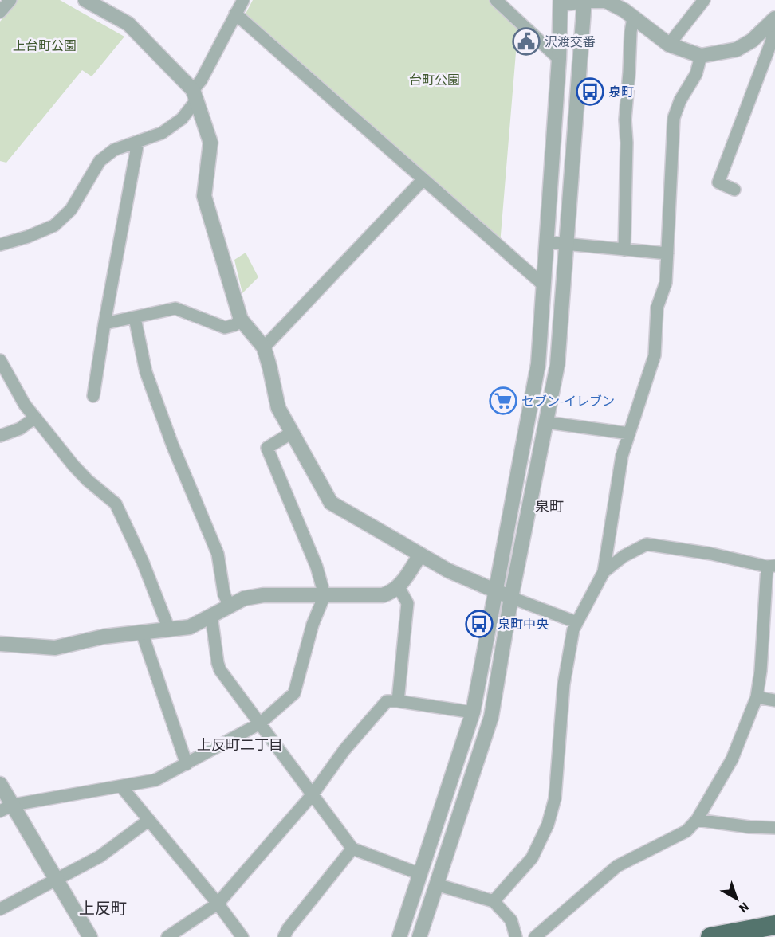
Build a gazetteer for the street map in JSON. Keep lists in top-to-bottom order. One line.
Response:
{"districts":["泉町","上反町二丁目","上反町"],"parks":["上台町公園","台町公園"],"places":{"public building":["沢渡交番"],"bus stop":["泉町","泉町中央"],"supermarket":["セブン-イレブン"]},"north":"bottom right"}
